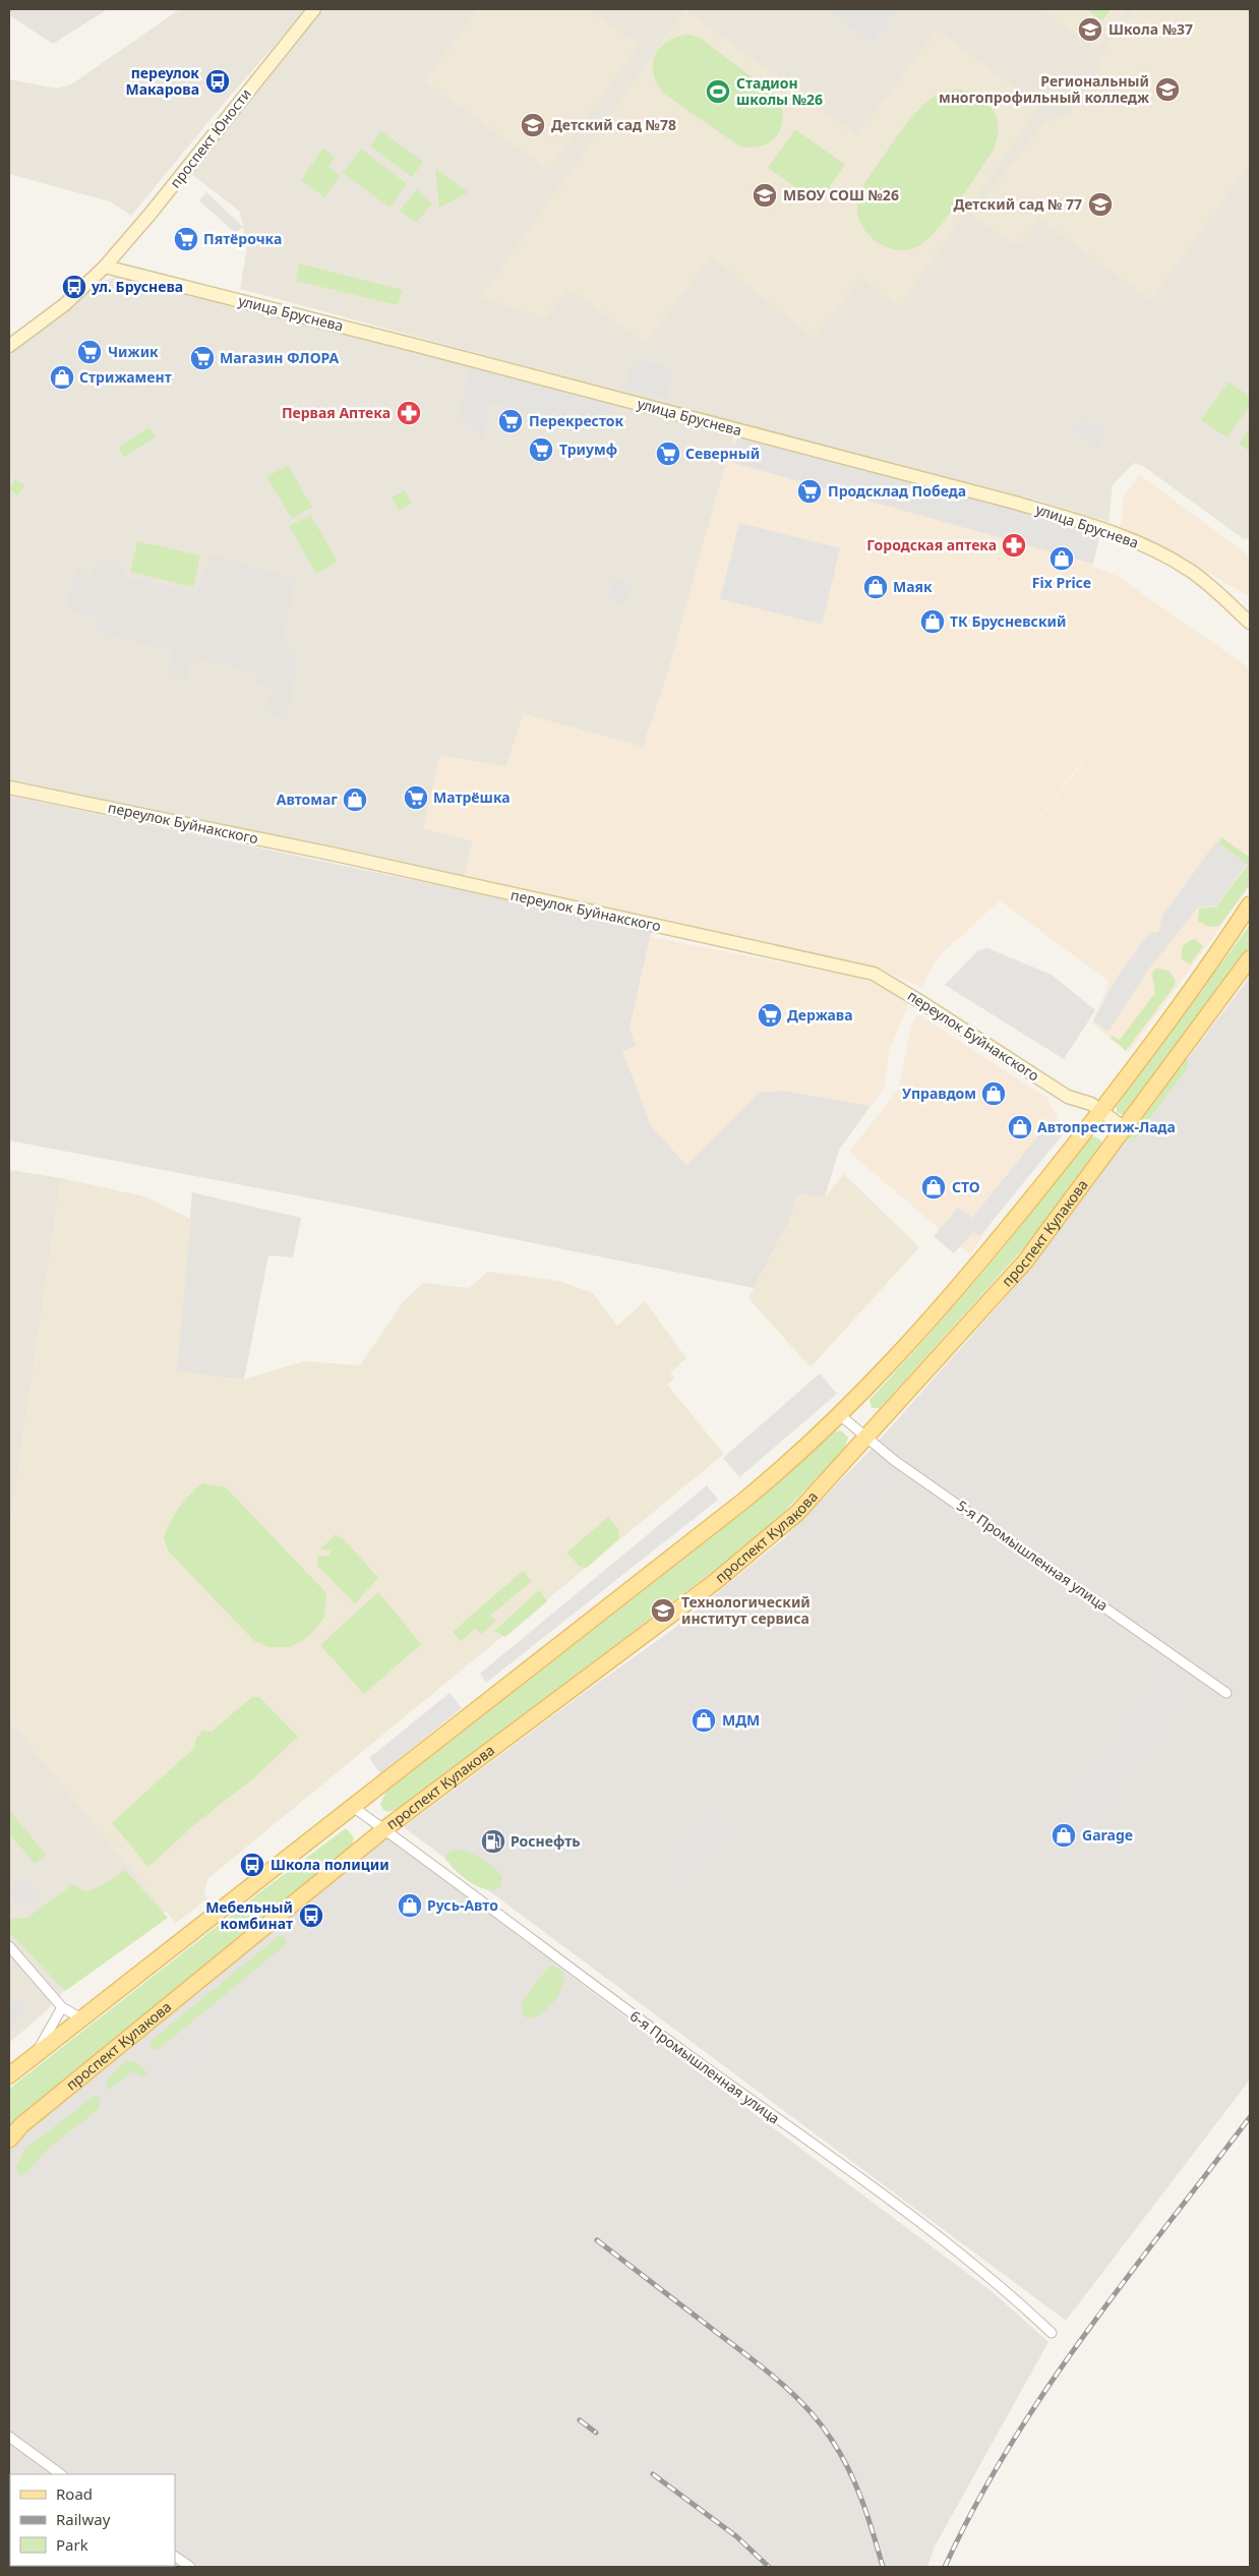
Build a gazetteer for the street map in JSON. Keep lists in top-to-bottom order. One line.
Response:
{"streets":{"main road":["проспект Кулакова"],"street":["проспект Юности","улица Бруснева","переулок Буйнакского","5-я Промышленная улица","6-я Промышленная улица"]},"crossings":[["проспект Юности","улица Бруснева"],["переулок Буйнакского","проспект Кулакова"],["проспект Кулакова","5-я Промышленная улица"],["проспект Кулакова","6-я Промышленная улица"]],"places":{"school or university":["Школа №37","Региональный многопрофильный колледж","Детский сад №78","МБОУ СОШ №26","Детский сад № 77","Технологический институт сервиса"],"bus stop":["переулок Макарова","ул. Бруснева","Школа полиции","Мебельный комбинат"],"sports":["Стадион школы №26"],"supermarket":["Пятёрочка","Чижик","Магазин ФЛОРА","Перекресток","Триумф","Северный","Продсклад Победа","Матрёшка","Держава"],"shop":["Стрижамент","Fix Price","Маяк","ТК Брусневский","Автомаг","Управдом","Автопрестиж-Лада","СТО","МДМ","Garage","Русь-Авто"],"pharmacy":["Первая Аптека","Городская аптека"],"fuel station":["Роснефть"]},"legend":["Road","Railway","Park"]}
